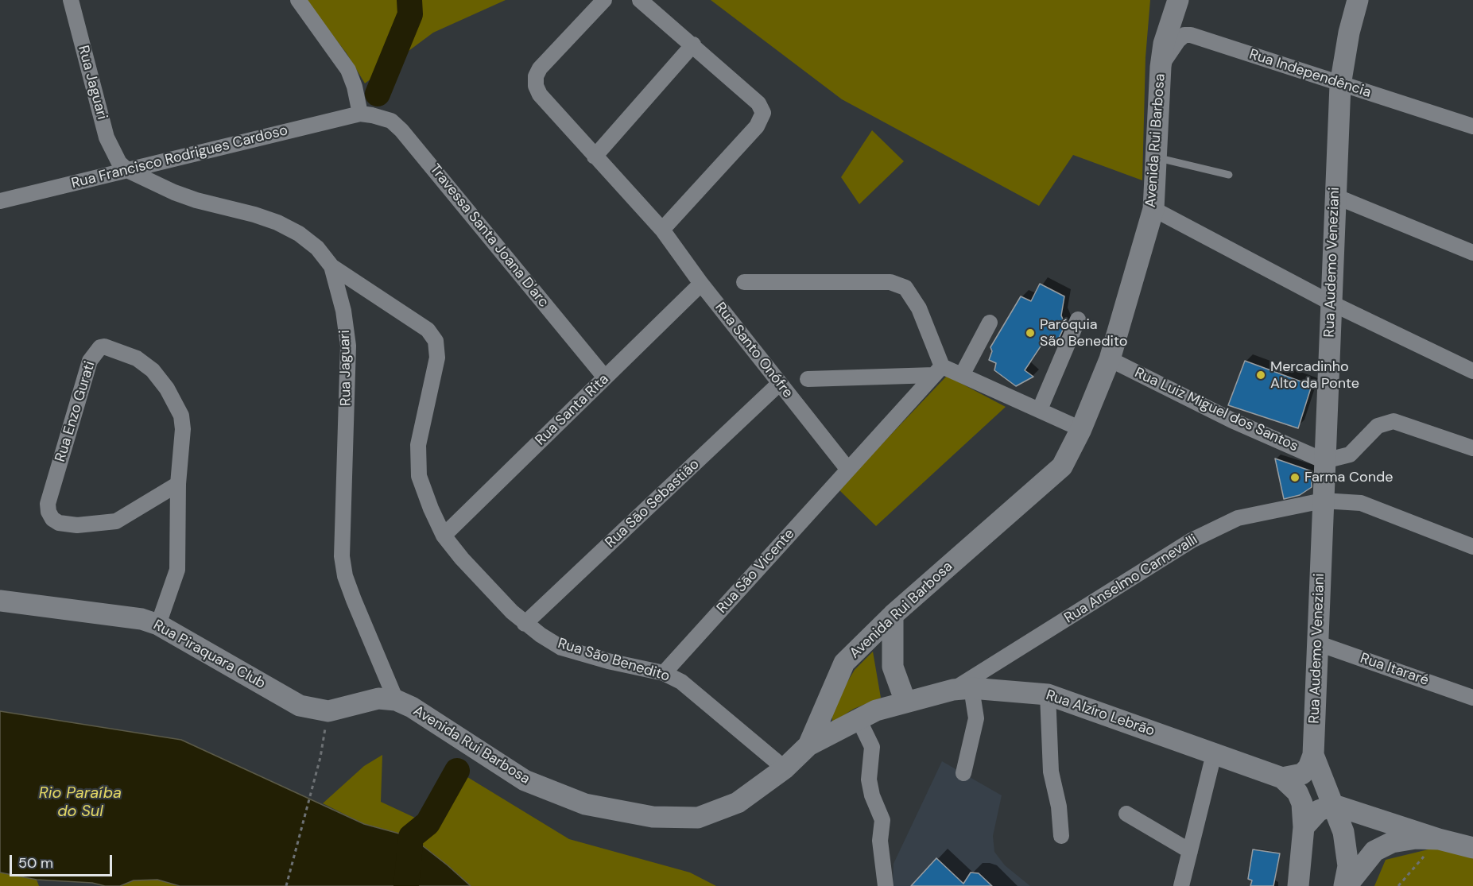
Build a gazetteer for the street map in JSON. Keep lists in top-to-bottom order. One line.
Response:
{"streets":{"main road":["Avenida Rui Barbosa","Rua Audemo Veneziani","Rua Piraquara Club","Rua Alzíro Lebrão"],"street":["Rua Independência","Rua Jaguari","Rua Francisco Rodrigues Cardoso","Travessa Santa Joana D'arc","Rua Santo Onófre","Rua Santa Rita","Rua Luiz Miguel dos Santos","Rua Enzo Gurati","Rua São Sebastião","Rua São Vicente","Rua Anselmo Carnevalli","Rua São Benedito","Rua Itararé"]},"crossings":[["Rua Independência","Avenida Rui Barbosa"],["Rua Independência","Rua Audemo Veneziani"],["Rua Jaguari","Avenida Rui Barbosa"],["Rua Jaguari","Rua Francisco Rodrigues Cardoso"],["Rua Jaguari","Rua São Benedito"],["Avenida Rui Barbosa","Rua Luiz Miguel dos Santos"],["Avenida Rui Barbosa","Rua Piraquara Club"],["Avenida Rui Barbosa","Rua São Benedito"],["Avenida Rui Barbosa","Rua Alzíro Lebrão"],["Rua Francisco Rodrigues Cardoso","Travessa Santa Joana D'arc"],["Travessa Santa Joana D'arc","Rua Santa Rita"],["Rua Audemo Veneziani","Rua Luiz Miguel dos Santos"],["Rua Audemo Veneziani","Rua Anselmo Carnevalli"],["Rua Audemo Veneziani","Rua Itararé"],["Rua Santo Onófre","Rua Santa Rita"],["Rua Santo Onófre","Rua São Sebastião"],["Rua Santo Onófre","Rua São Vicente"],["Rua Santa Rita","Rua São Benedito"],["Rua Enzo Gurati","Rua Piraquara Club"],["Rua São Sebastião","Rua São Benedito"],["Rua São Vicente","Rua São Benedito"],["Rua Anselmo Carnevalli","Rua Alzíro Lebrão"]],"water":["Rio Paraíba do Sul"],"places":["Paróquia São Benedito","Mercadinho Alto da Ponte","Farma Conde"],"scale_bar":"50 m"}
